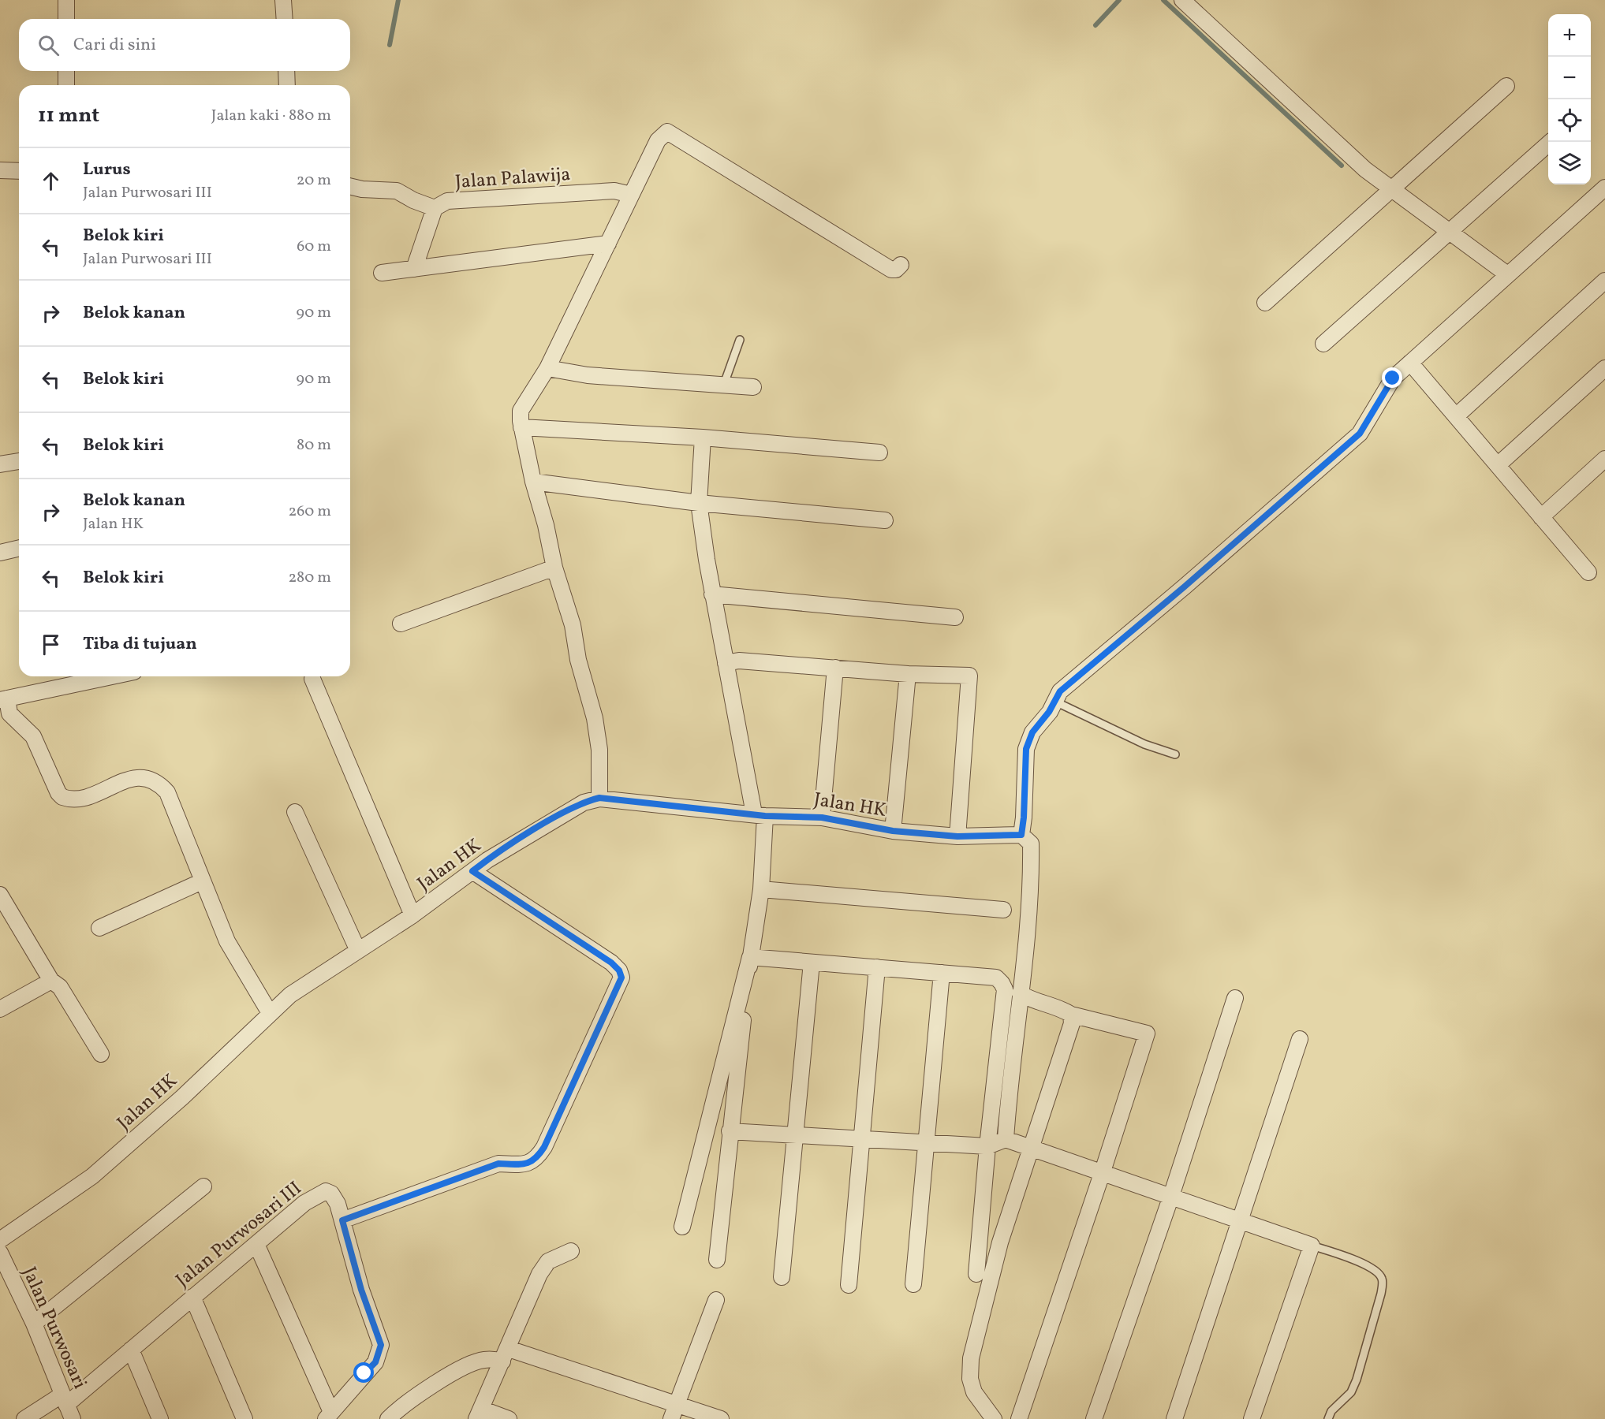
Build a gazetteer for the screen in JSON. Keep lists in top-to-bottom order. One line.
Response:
{"streets":{"street":["Jalan Palawija","Jalan HK","Jalan Purwosari III","Jalan Purwosari"]},"crossings":[["Jalan Purwosari III","Jalan Purwosari"]],"page":{"map_buttons":["+","−"],"search":"Cari di sini","heading":["11 mnt","Jalan kaki · 880 m"],"list":[["Lurus","Jalan Purwosari III","20 m"],["Belok kiri","Jalan Purwosari III","60 m"],["Belok kanan","90 m"],["Belok kiri","90 m"],["Belok kiri","80 m"],["Belok kanan","Jalan HK","260 m"],["Belok kiri","280 m"],"Tiba di tujuan"]}}
